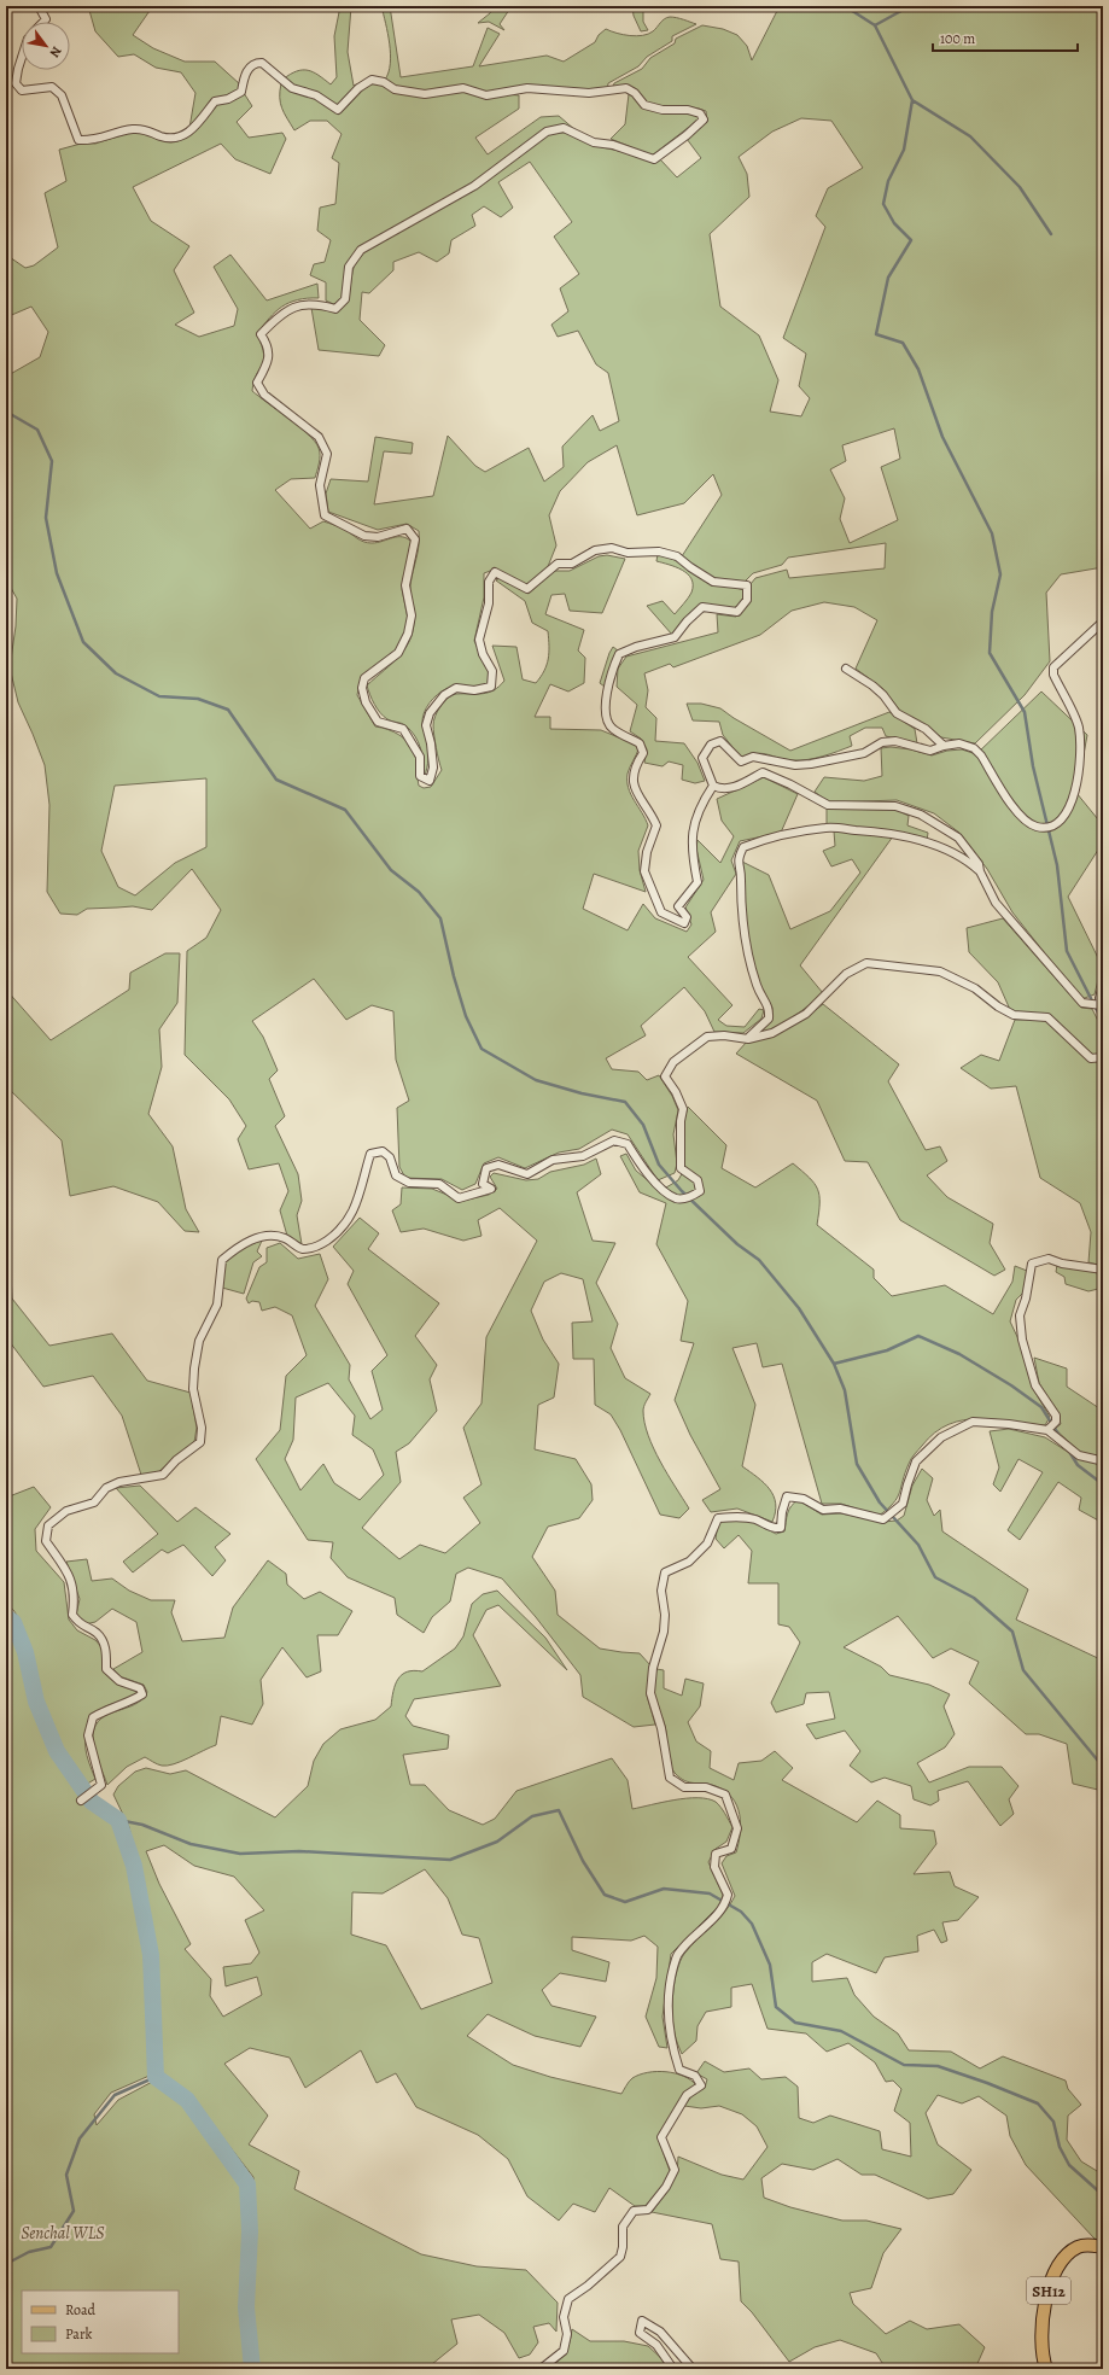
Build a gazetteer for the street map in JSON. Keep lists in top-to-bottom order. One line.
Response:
{"streets":{"main road":["SH12"]},"parks":["Senchal WLS"],"legend":["Road","Park"],"scale_bar":"100 m","north":"bottom right"}
